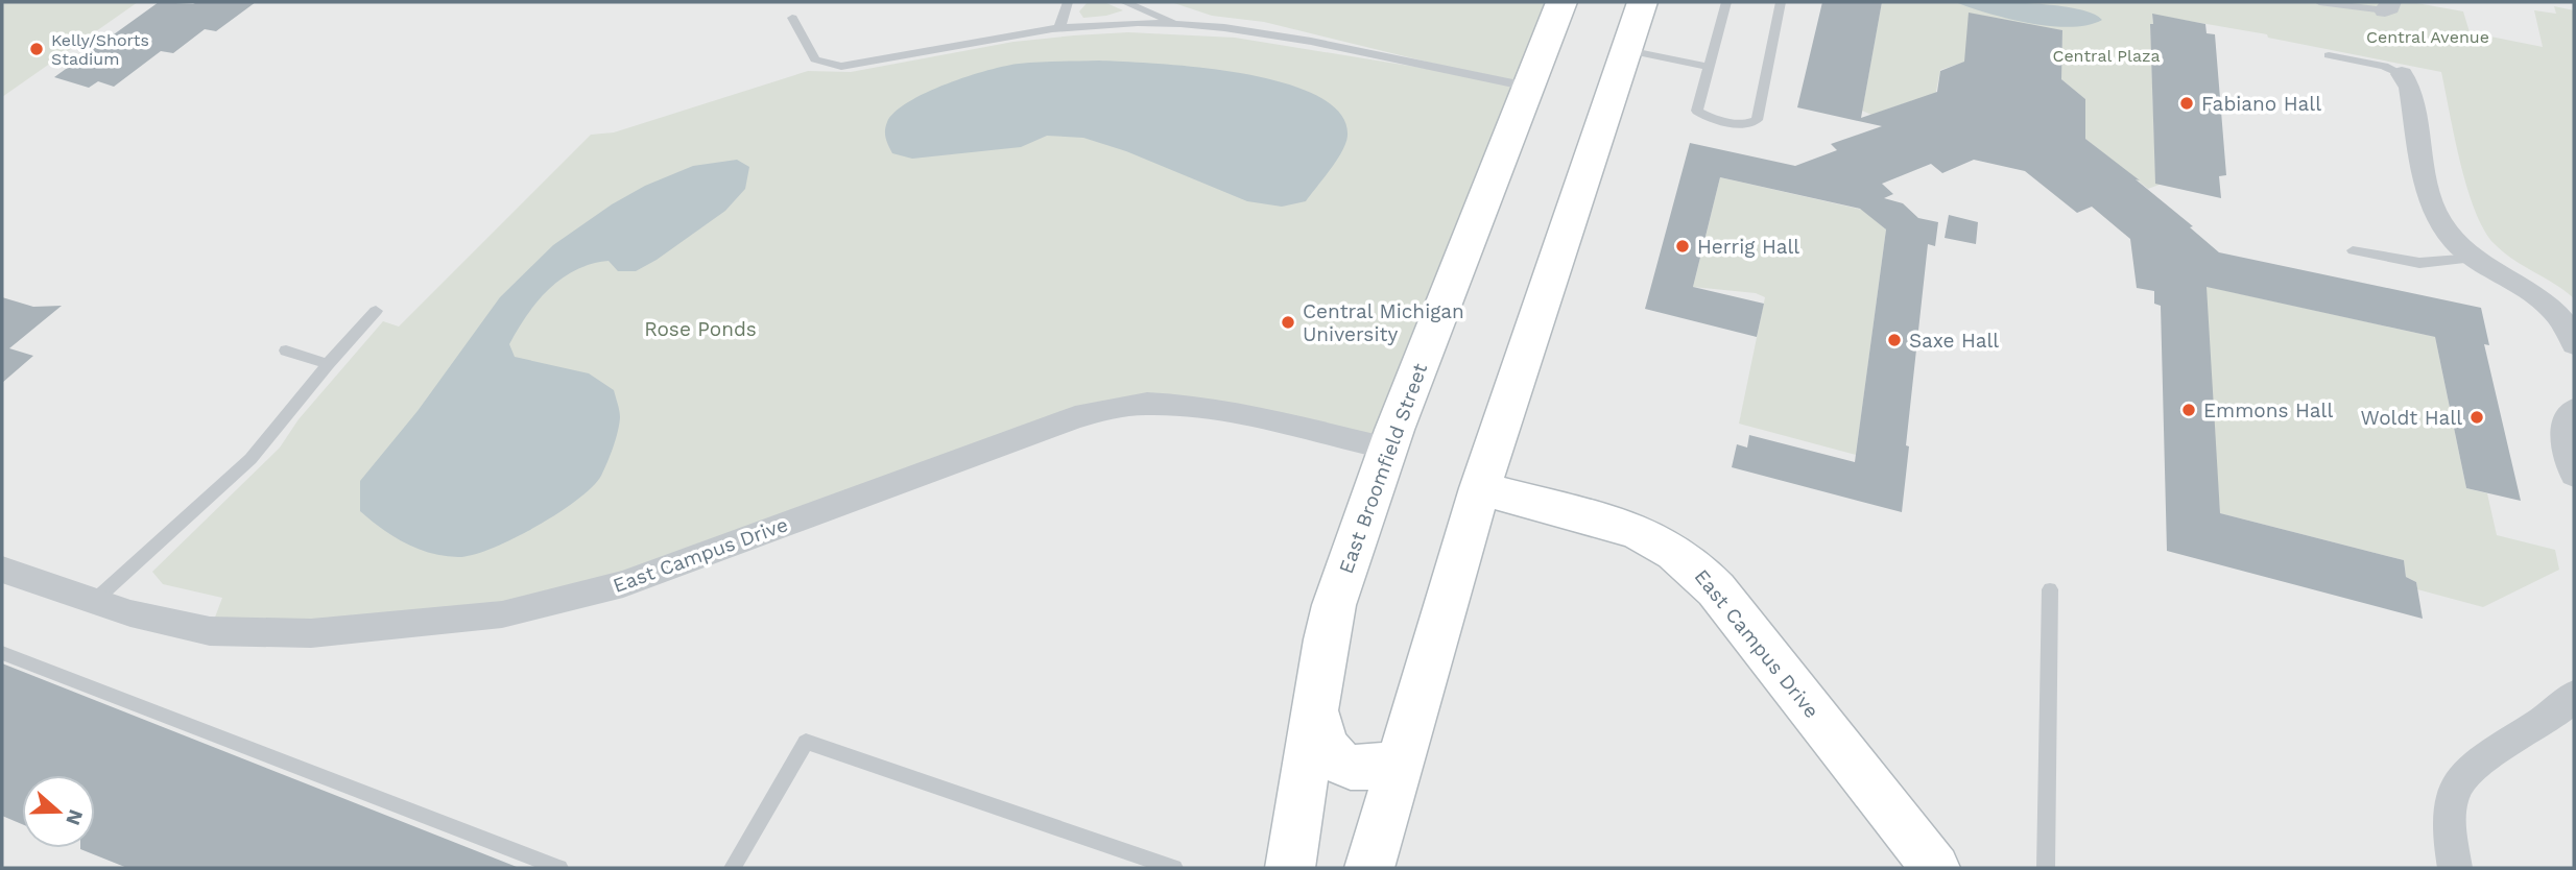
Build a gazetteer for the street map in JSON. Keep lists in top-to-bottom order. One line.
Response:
{"streets":{"main road":["East Broomfield Street","East Campus Drive"]},"crossings":[["East Broomfield Street","East Campus Drive"]],"parks":["Central Avenue","Central Plaza","Rose Ponds"],"places":["Kelly/Shorts Stadium","Fabiano Hall","Herrig Hall","Central Michigan University","Saxe Hall","Emmons Hall","Woldt Hall"],"north":"right"}
